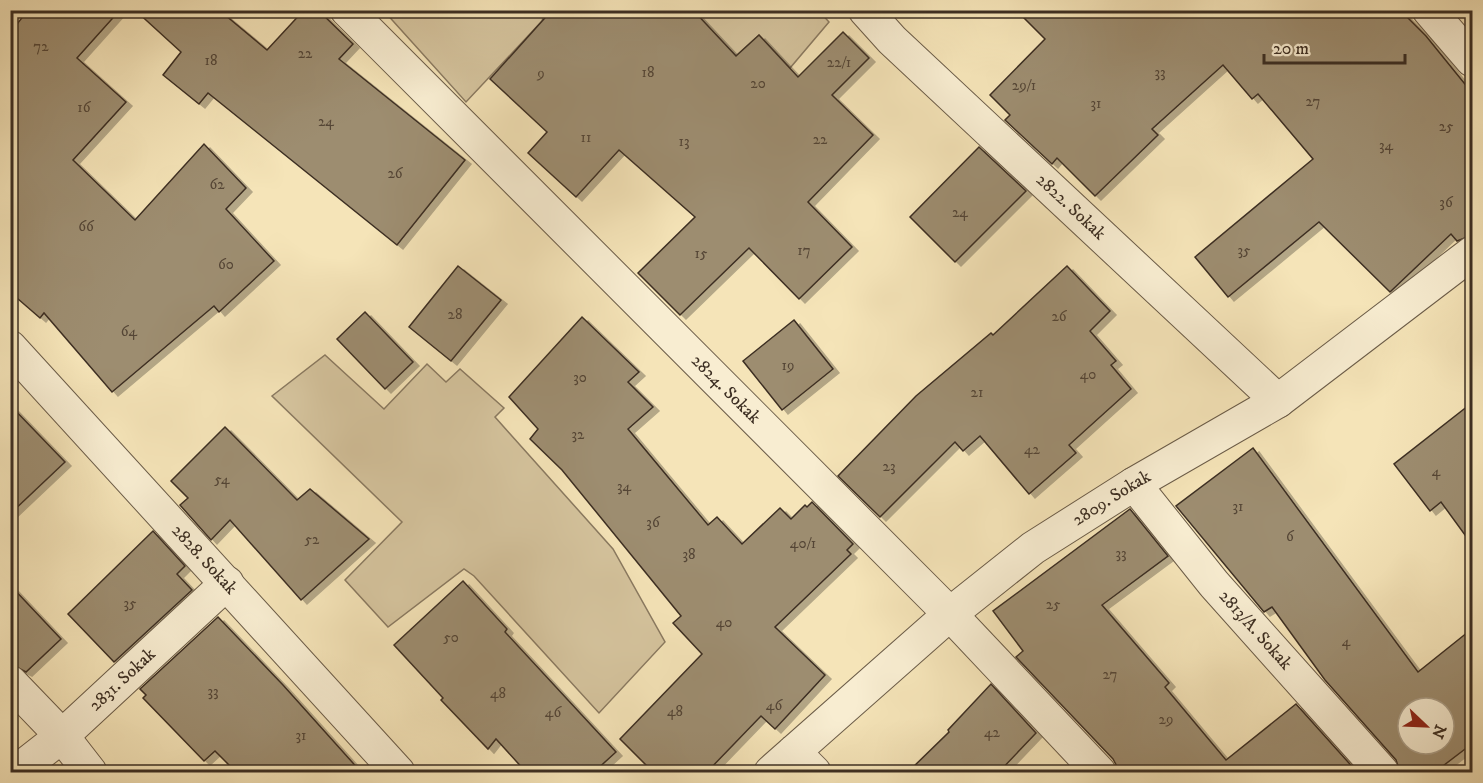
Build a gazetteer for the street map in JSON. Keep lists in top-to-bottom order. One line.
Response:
{"streets":{"street":["2822. Sokak","2824. Sokak","2809. Sokak","2828. Sokak","2813/A. Sokak","2831. Sokak"]},"crossings":[["2822. Sokak","2809. Sokak"],["2824. Sokak","2809. Sokak"],["2809. Sokak","2813/A. Sokak"],["2828. Sokak","2831. Sokak"]],"house_numbers":["72","22","18","22/1","18","33","9","20","29/1","27","31","16","24","25","11","22","13","34","26","62","36","24","66","17","35","15","60","28","26","64","19","40","30","21","32","42","23","4","54","34","31","36","6","52","40/1","33","38","35","25","40","50","4","27","33","48","46","48","46","29","42","31"],"scale_bar":"20 m","north":"bottom right"}
